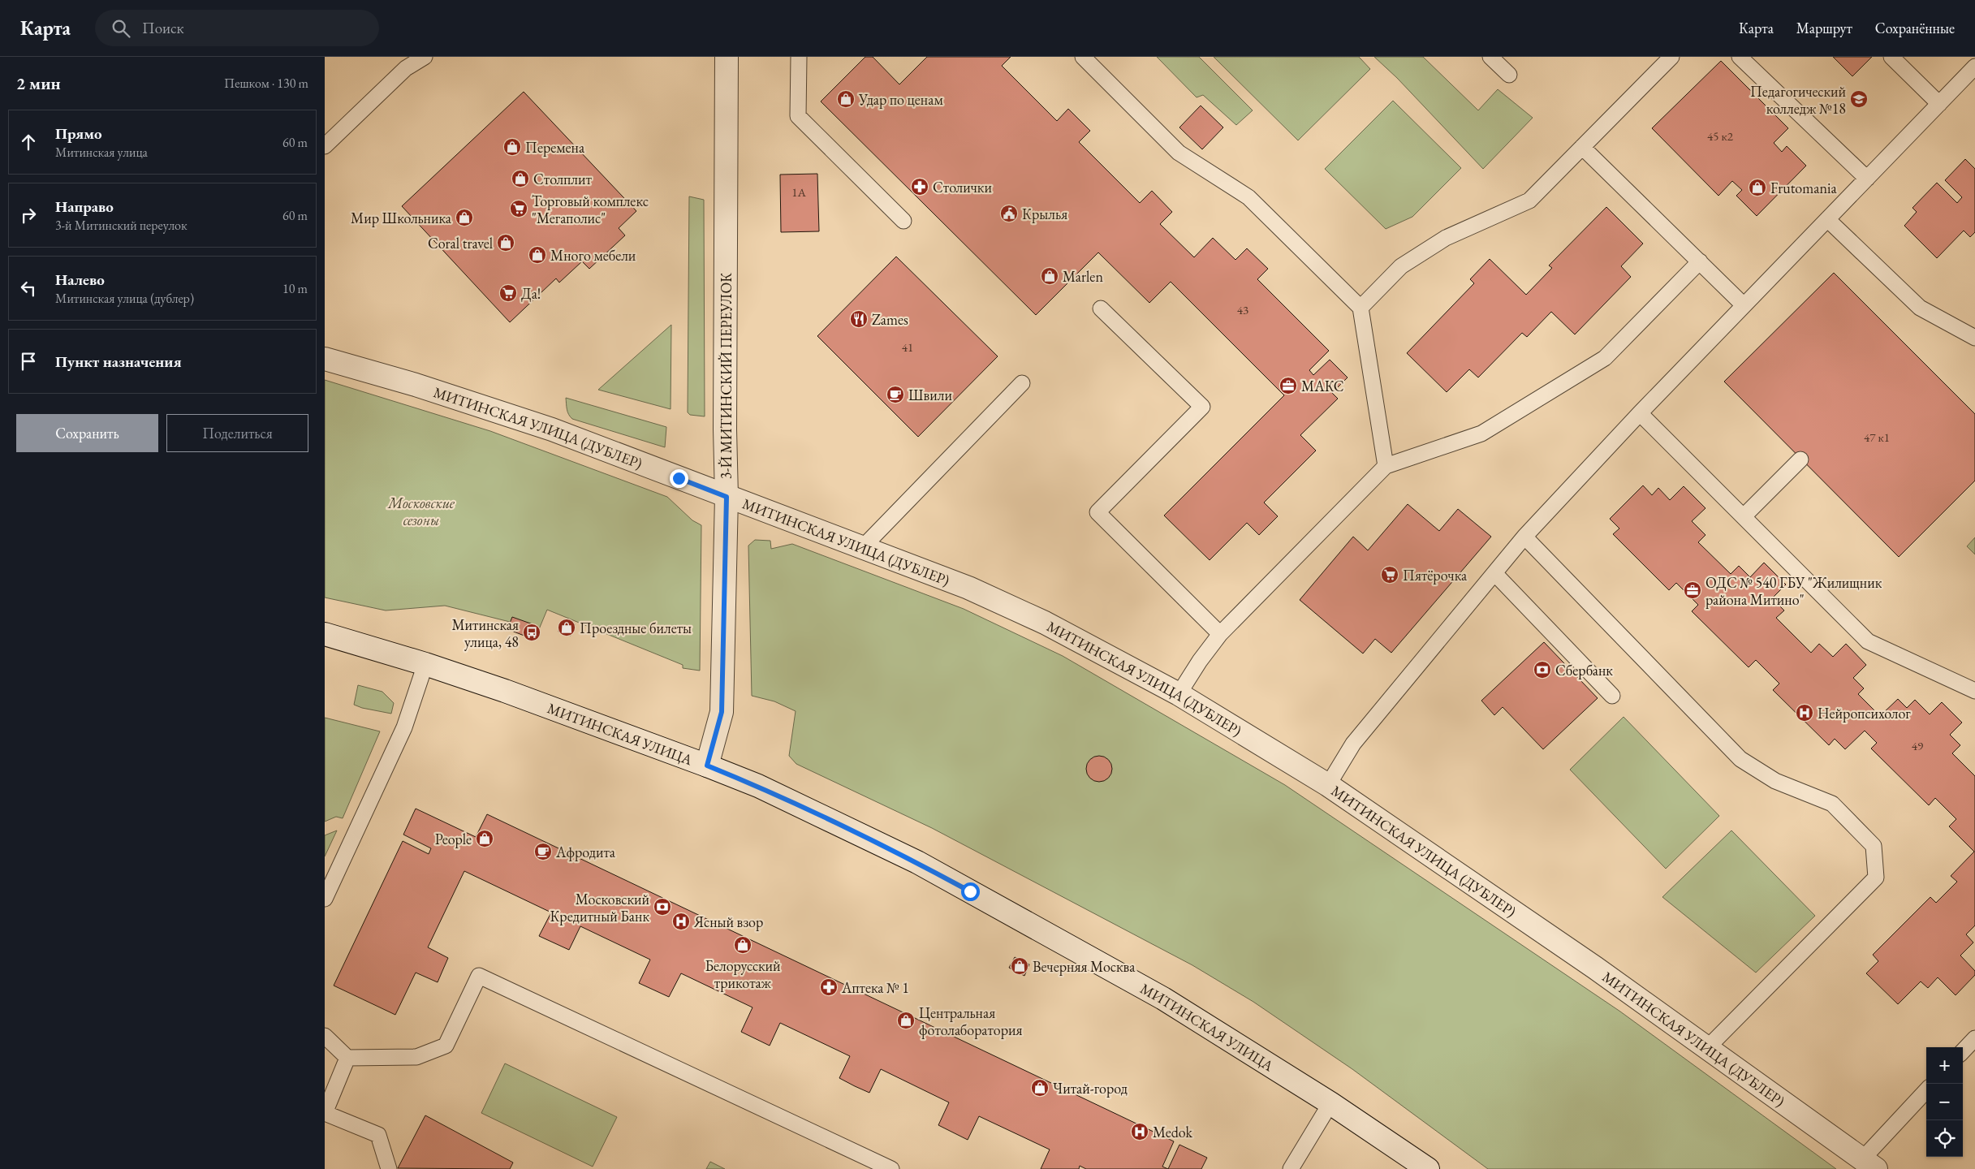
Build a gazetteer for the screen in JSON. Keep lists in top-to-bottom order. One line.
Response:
{"streets":{"street":["3-Й МИТИНСКИЙ ПЕРЕУЛОК","МИТИНСКАЯ УЛИЦА (ДУБЛЕР)","МИТИНСКАЯ УЛИЦА"]},"crossings":[["3-Й МИТИНСКИЙ ПЕРЕУЛОК","МИТИНСКАЯ УЛИЦА (ДУБЛЕР)"],["3-Й МИТИНСКИЙ ПЕРЕУЛОК","МИТИНСКАЯ УЛИЦА"]],"parks":["Московские сезоны"],"places":{"shop":["Удар по ценам","Перемена","Столплит","Frutomania","Мир Школьника","Coral travel","Много мебели","Marlen","Проездные билеты","People","Белорусский трикотаж","Вечерняя Москва","Центральная фотолаборатория","Читай-город"],"school or university":["Педагогический колледж №18"],"pharmacy":["Столички","Аптека № 1"],"supermarket":["Торговый комплекс \"Мегаполис\"","Да!","Пятёрочка"],"public building":["Крылья"],"restaurant":["Zames"],"office":["МАКС","ОДС № 540 ГБУ \"Жилищник района Митино\""],"cafe":["Швили","Афродита"],"bus stop":["Митинская улица, 48"],"bank":["Сбербанк","Московский Кредитный Банк"],"hospital":["Нейропсихолог","Ясный взор","Medok"]},"house_numbers":["45 к2","1А","43","41","47 к1","49"],"page":{"header":"Карта","search":"Поиск","nav":["Карта","Маршрут","Сохранённые"],"heading":["2 мин","Пешком · 130 m"],"list":[["Прямо","Митинская улица","60 m"],["Направо","3-й Митинский переулок","60 m"],["Налево","Митинская улица (дублер)","10 m"],"Пункт назначения"],"buttons":["Сохранить","Поделиться"],"map_buttons":["+","−"]}}
